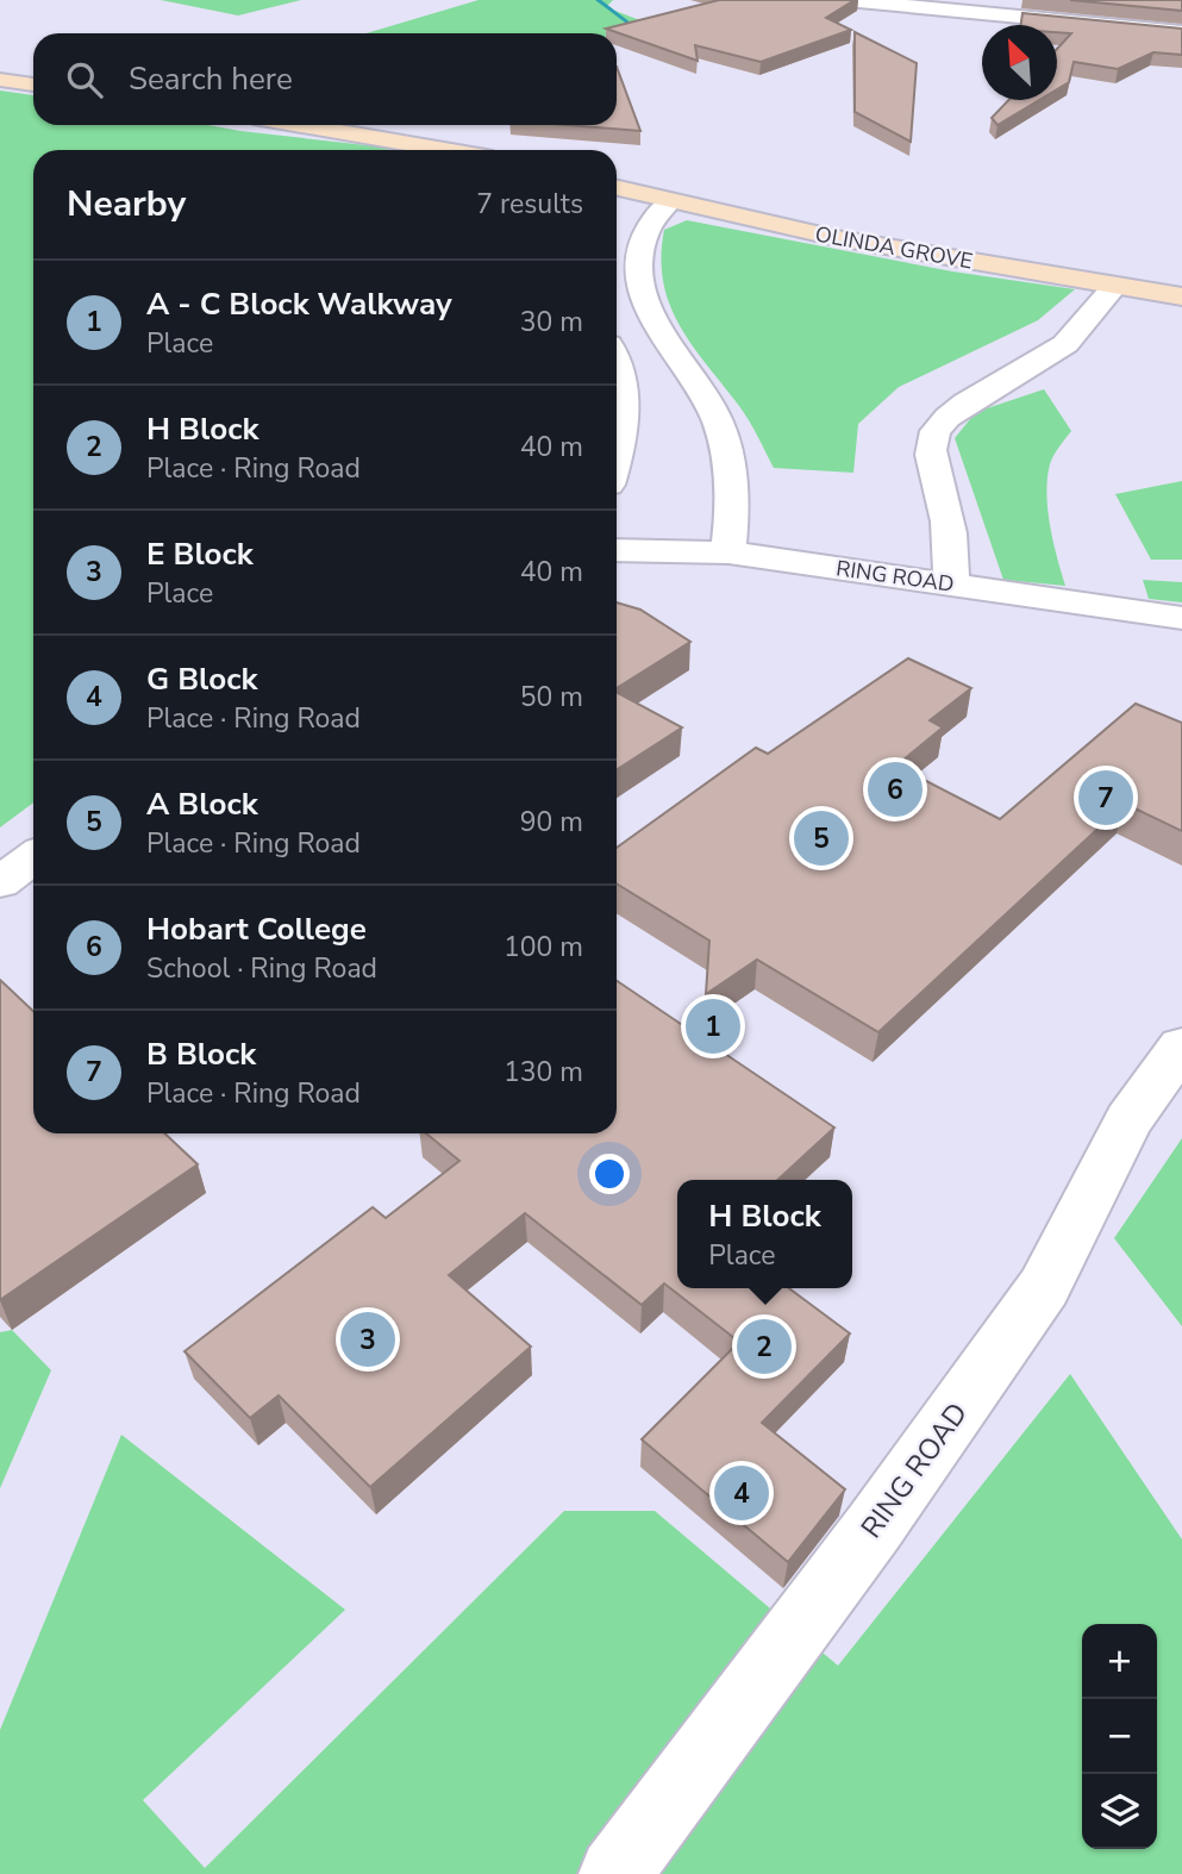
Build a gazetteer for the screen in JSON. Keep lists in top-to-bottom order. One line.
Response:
{"streets":{"main road":["OLINDA GROVE"],"street":["RING ROAD"]},"north":"top left","page":{"search":"Search here","heading":["Nearby","7 results"],"list":[{"mark":"1","name":"A - C Block Walkway","note":"Place","value":"30 m"},{"mark":"2","name":"H Block","note":"Place · Ring Road","value":"40 m"},{"mark":"3","name":"E Block","note":"Place","value":"40 m"},{"mark":"4","name":"G Block","note":"Place · Ring Road","value":"50 m"},{"mark":"5","name":"A Block","note":"Place · Ring Road","value":"90 m"},{"mark":"6","name":"Hobart College","note":"School · Ring Road","value":"100 m"},{"mark":"7","name":"B Block","note":"Place · Ring Road","value":"130 m"}],"pins":["6","7","5","1","3","2","4"],"popup":["H Block","Place"],"map_buttons":["+","−"]}}
